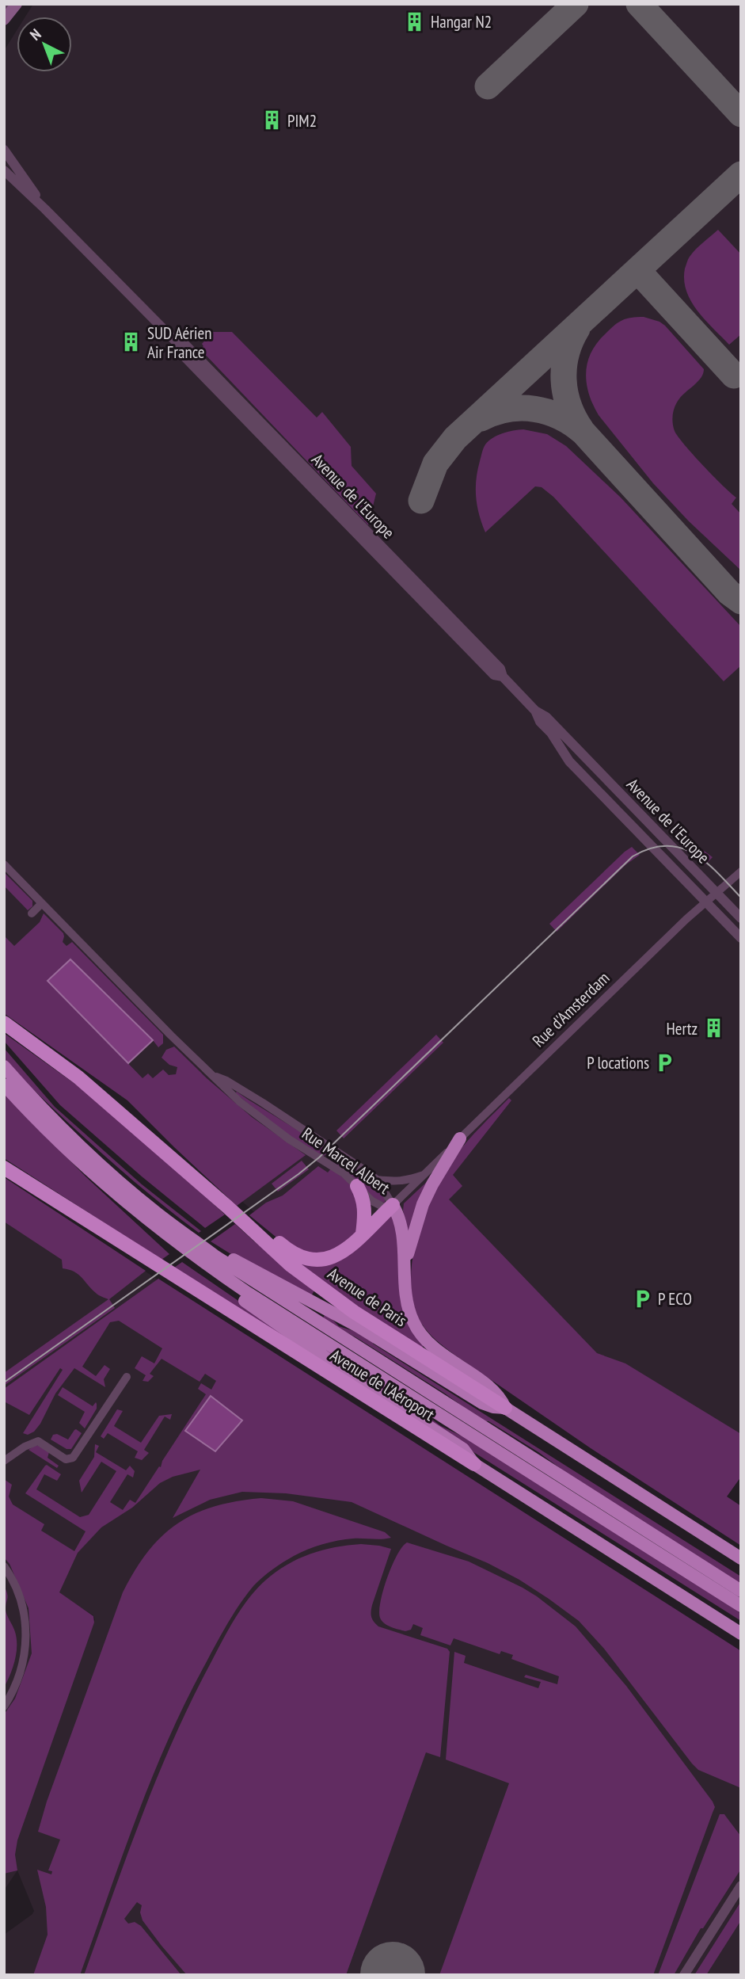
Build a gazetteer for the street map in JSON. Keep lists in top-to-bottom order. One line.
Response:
{"streets":{"highway":["Avenue de Paris","Avenue de l'Aéroport"],"street":["Avenue de l'Europe","Rue d'Amsterdam","Rue Marcel Albert"]},"crossings":[["Avenue de l'Europe","Rue d'Amsterdam"],["Rue d'Amsterdam","Rue Marcel Albert"]],"places":{"building":["Hangar N2","PIM2","SUD Aérien Air France","Hertz"],"parking":["P locations","P ECO"]},"north":"top left"}
